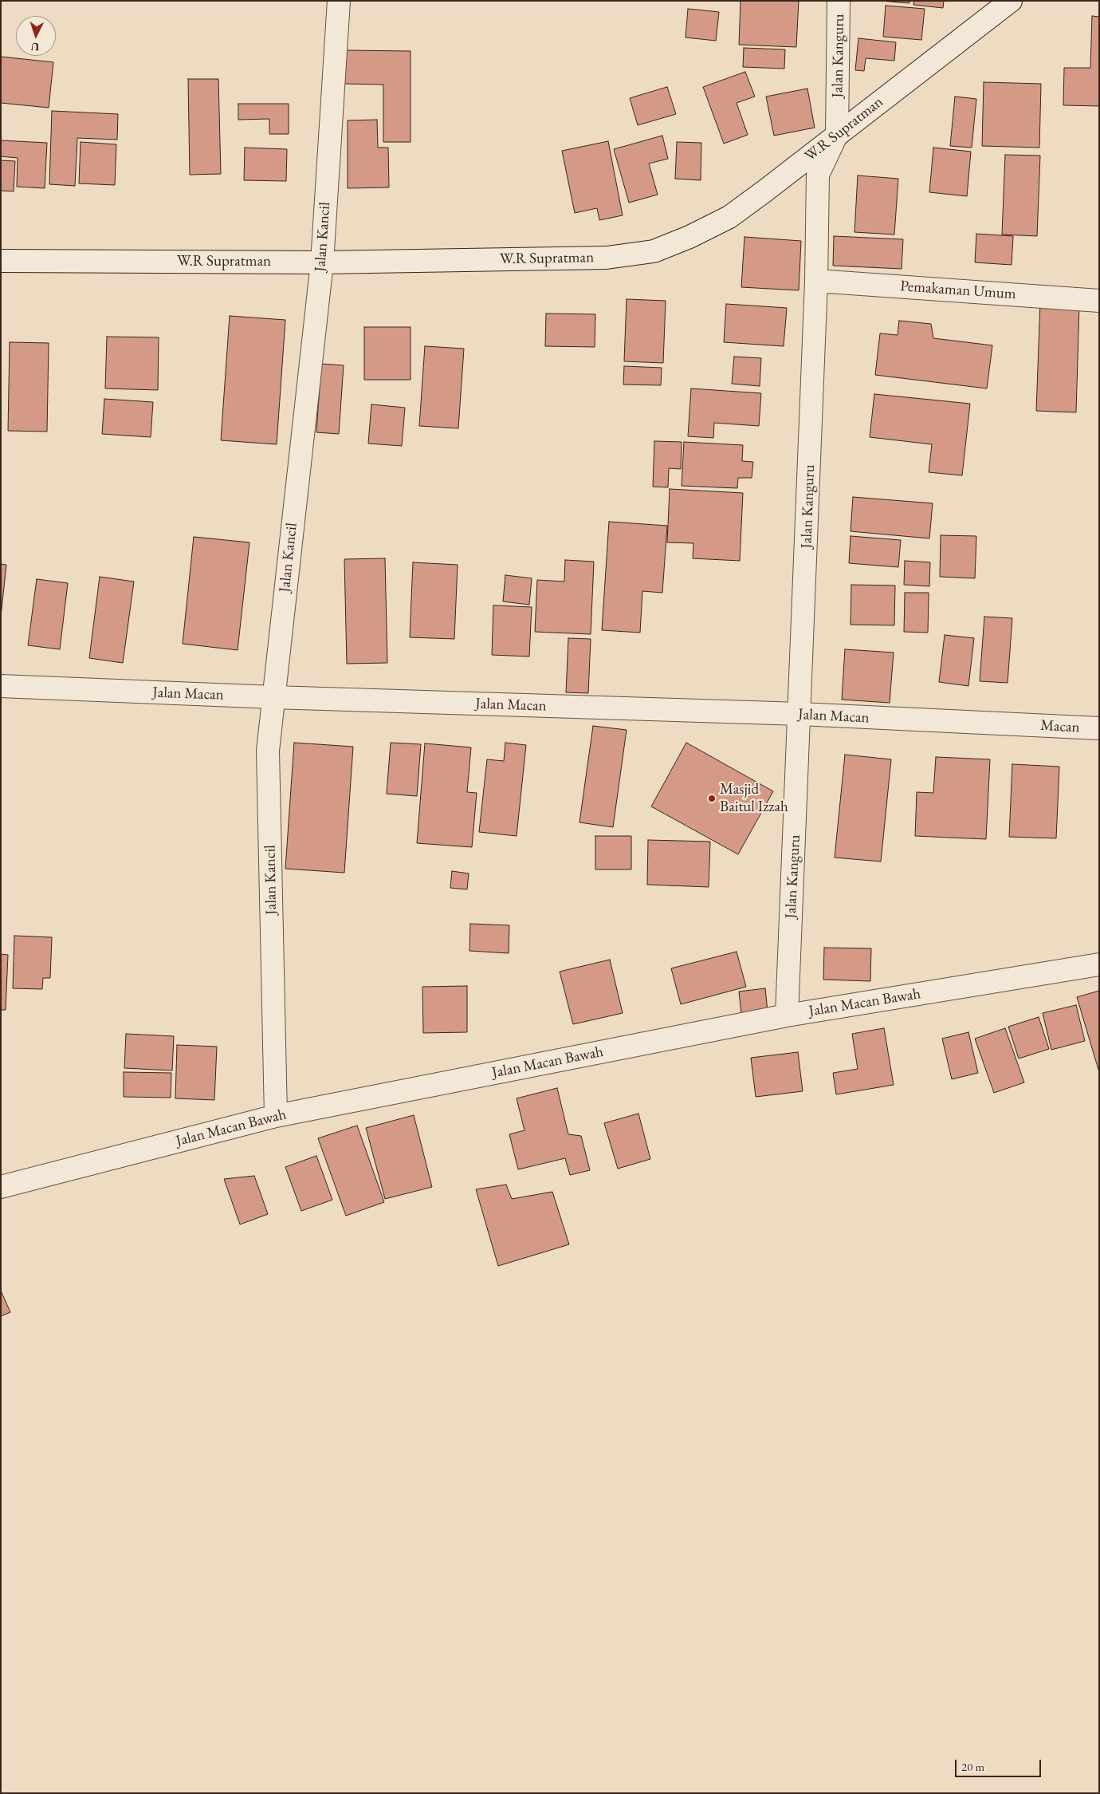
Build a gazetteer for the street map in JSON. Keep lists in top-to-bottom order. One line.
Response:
{"streets":{"street":["Jalan Kanguru","W.R Supratman","Jalan Kancil","Pemakaman Umum","Jalan Macan","Macan","Jalan Macan Bawah"]},"crossings":[["Jalan Kanguru","W.R Supratman"],["Jalan Kanguru","Pemakaman Umum"],["Jalan Kanguru","Jalan Macan"],["Jalan Kanguru","Jalan Macan Bawah"],["W.R Supratman","Jalan Kancil"],["Jalan Kancil","Jalan Macan"],["Jalan Kancil","Jalan Macan Bawah"],["Jalan Macan","Macan"]],"places":["Masjid Baitul Izzah"],"scale_bar":"20 m","north":"bottom"}
